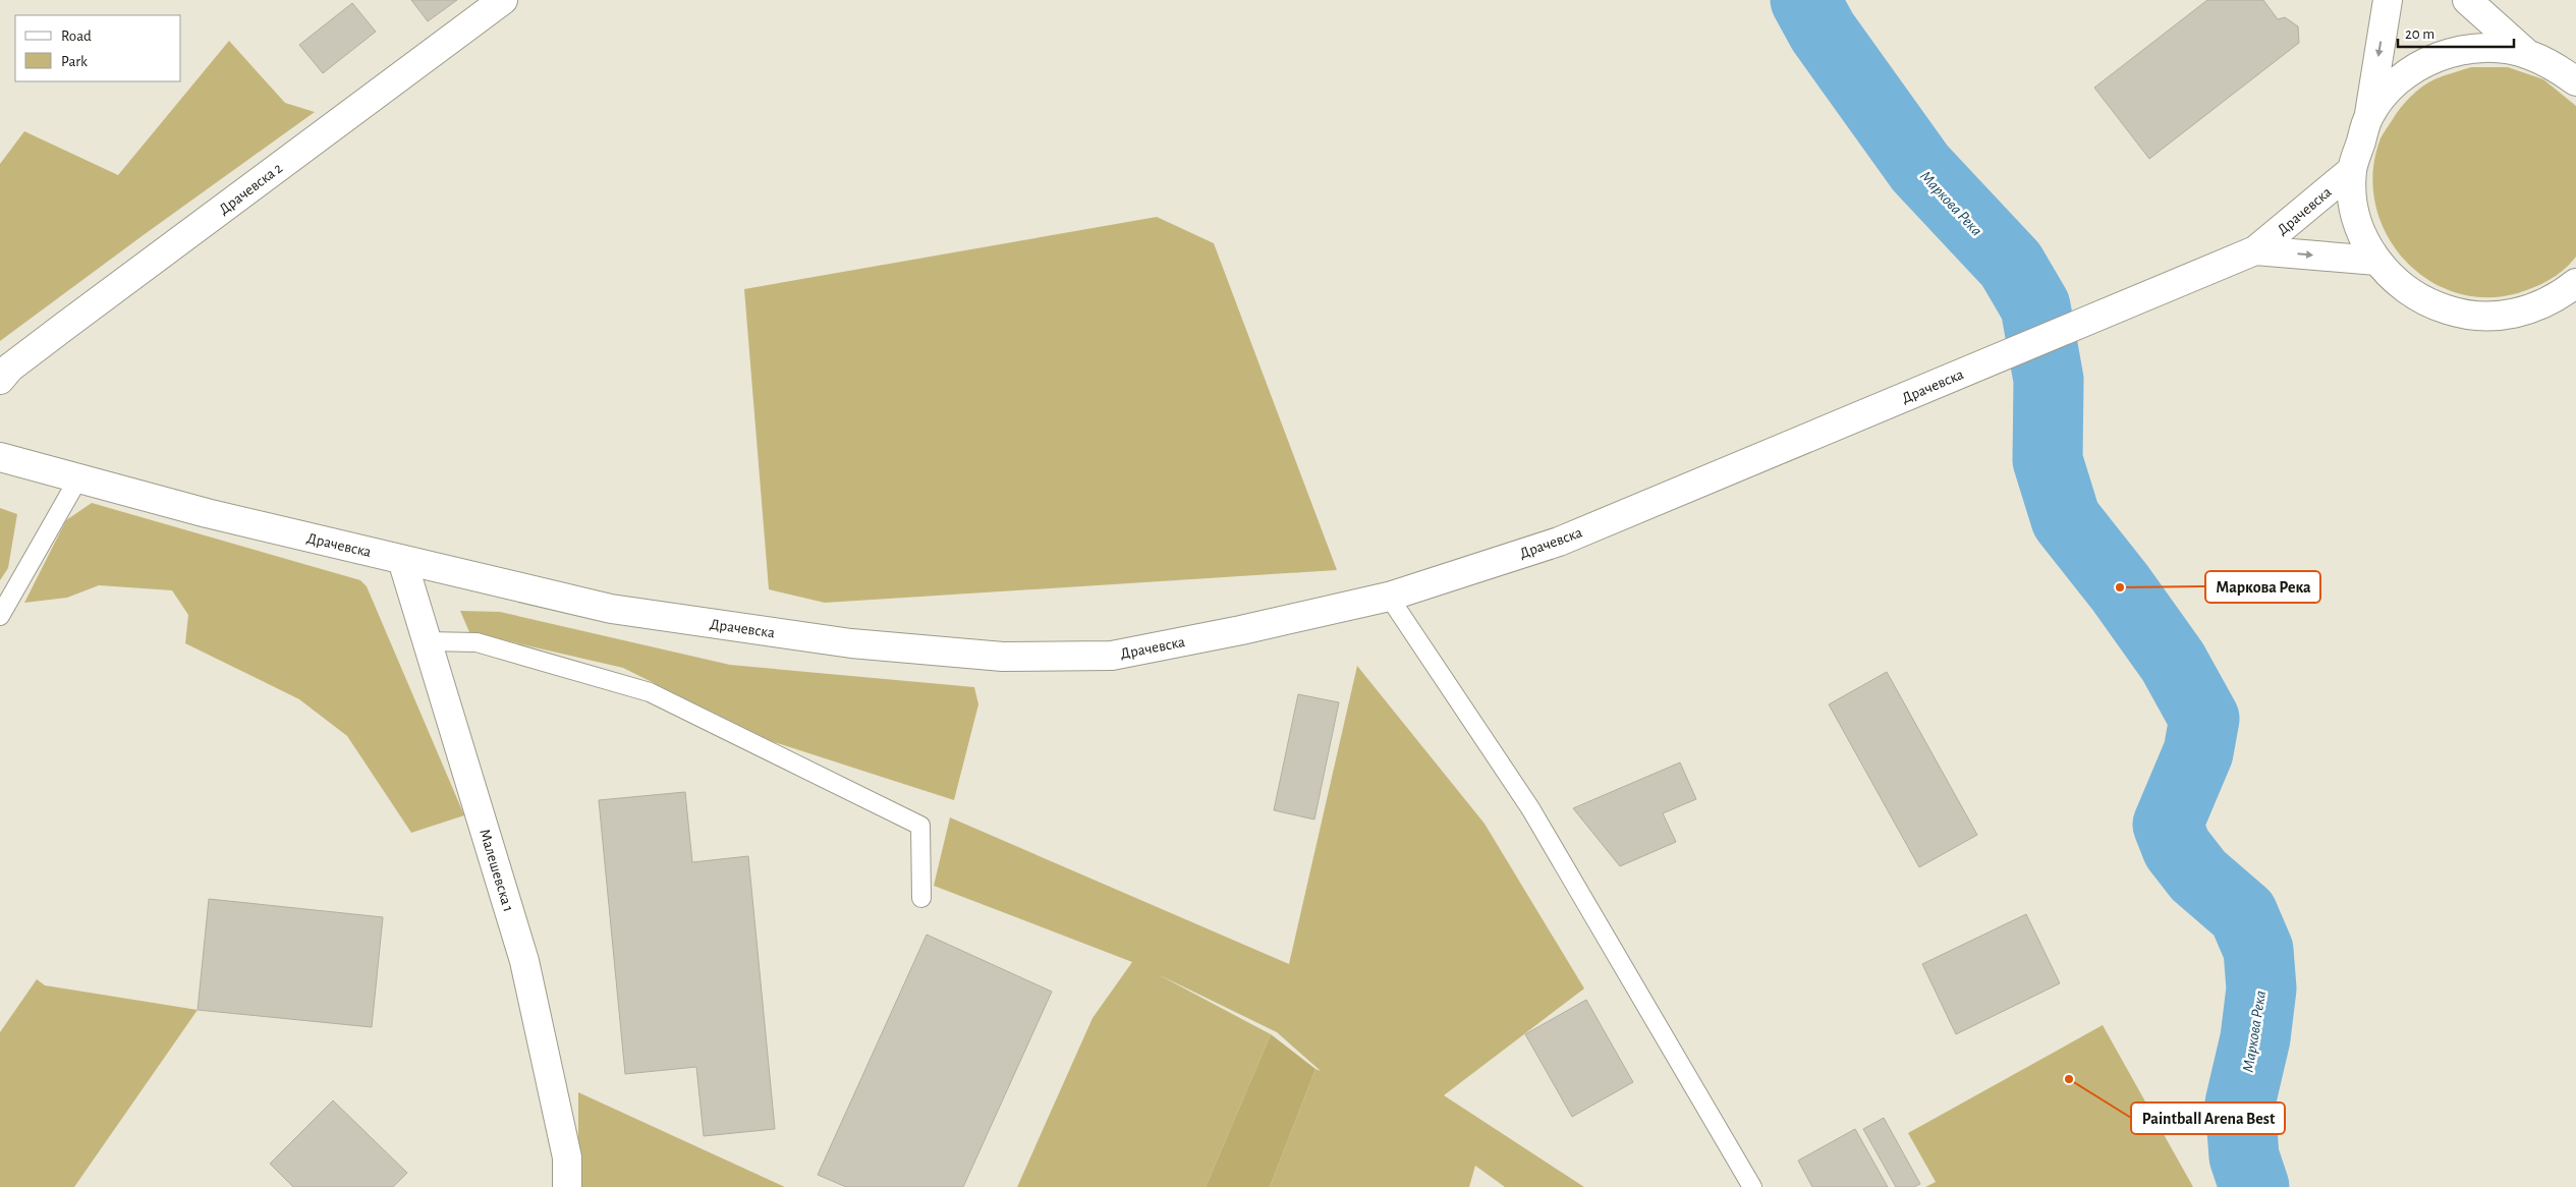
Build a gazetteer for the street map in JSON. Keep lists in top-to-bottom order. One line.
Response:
{"streets":{"main road":["Драчевска 2","Драчевска","Малешевска 1"]},"crossings":[["Драчевска","Малешевска 1"]],"water":["Маркова Река"],"places":["Маркова Река","Paintball Arena Best"],"legend":["Road","Park"],"scale_bar":"20 m"}
